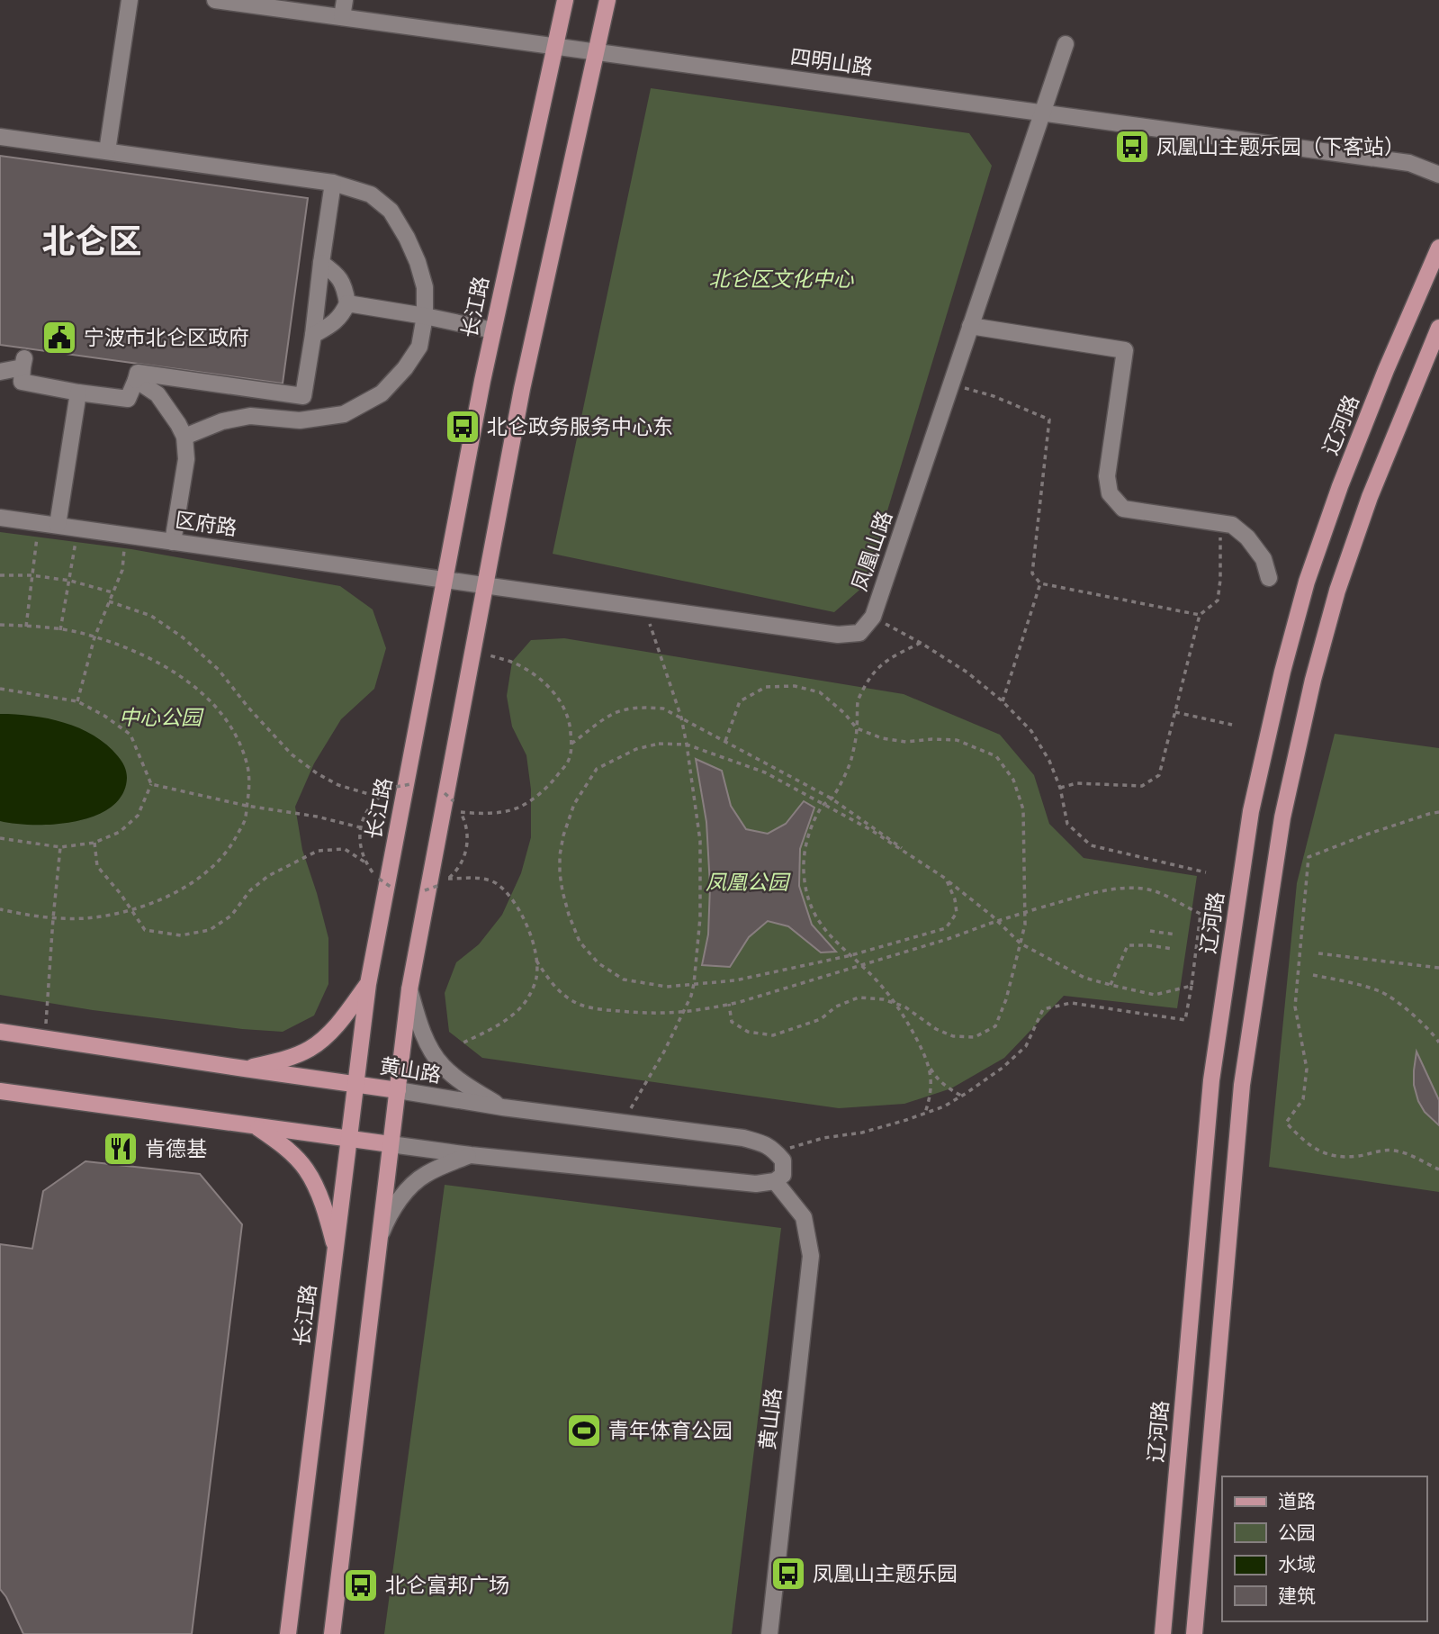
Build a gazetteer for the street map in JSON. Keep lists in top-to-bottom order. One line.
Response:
{"streets":{"main road":["长江路","辽河路","黄山路"],"street":["四明山路","区府路","凤凰山路"]},"crossings":[["四明山路","长江路"],["四明山路","凤凰山路"],["长江路","凤凰山路"],["长江路","黄山路"],["区府路","凤凰山路"]],"districts":["北仑区"],"parks":["北仑区文化中心","中心公园","凤凰公园"],"places":{"bus stop":["凤凰山主题乐园（下客站）","北仑政务服务中心东","凤凰山主题乐园","北仑富邦广场"],"public building":["宁波市北仑区政府"],"restaurant":["肯德基"],"sports":["青年体育公园"]},"legend":["道路","公园","水域","建筑"]}
